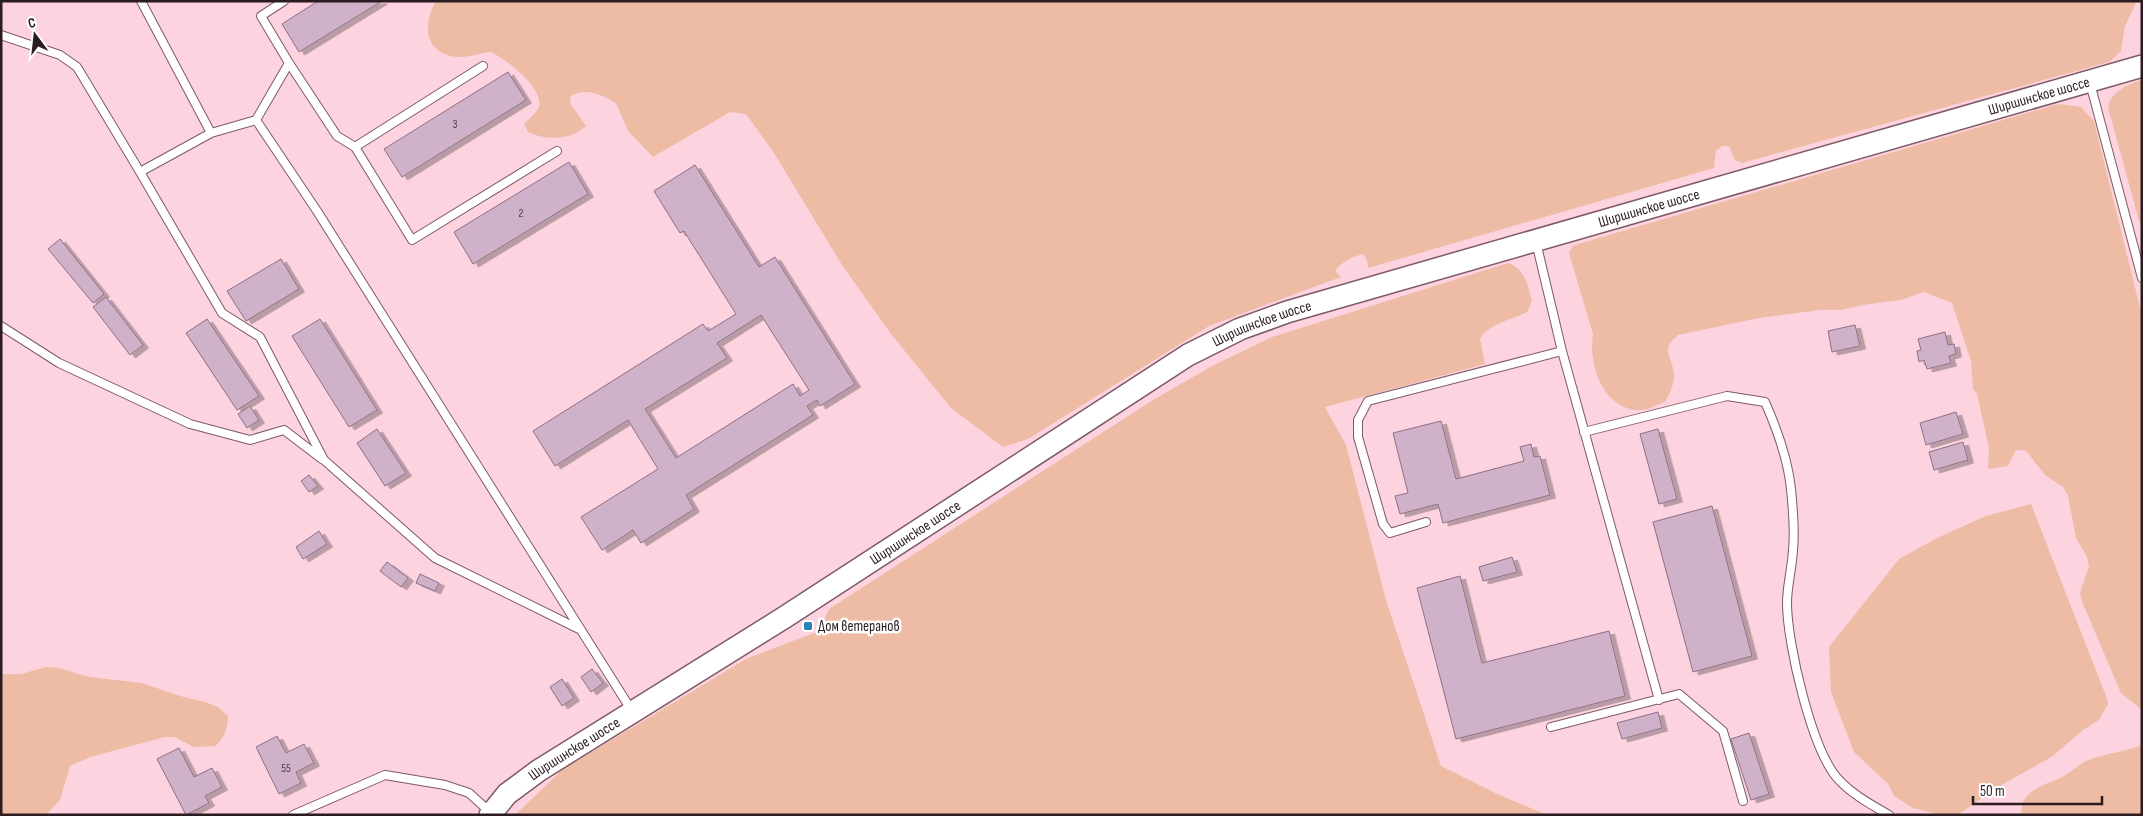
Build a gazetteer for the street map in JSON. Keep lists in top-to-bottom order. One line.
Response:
{"streets":{"main road":["Ширшинское шоссе"]},"places":{"transit":["Дом ветеранов"]},"house_numbers":["3","2","55"],"scale_bar":"50 m","north":"top"}
